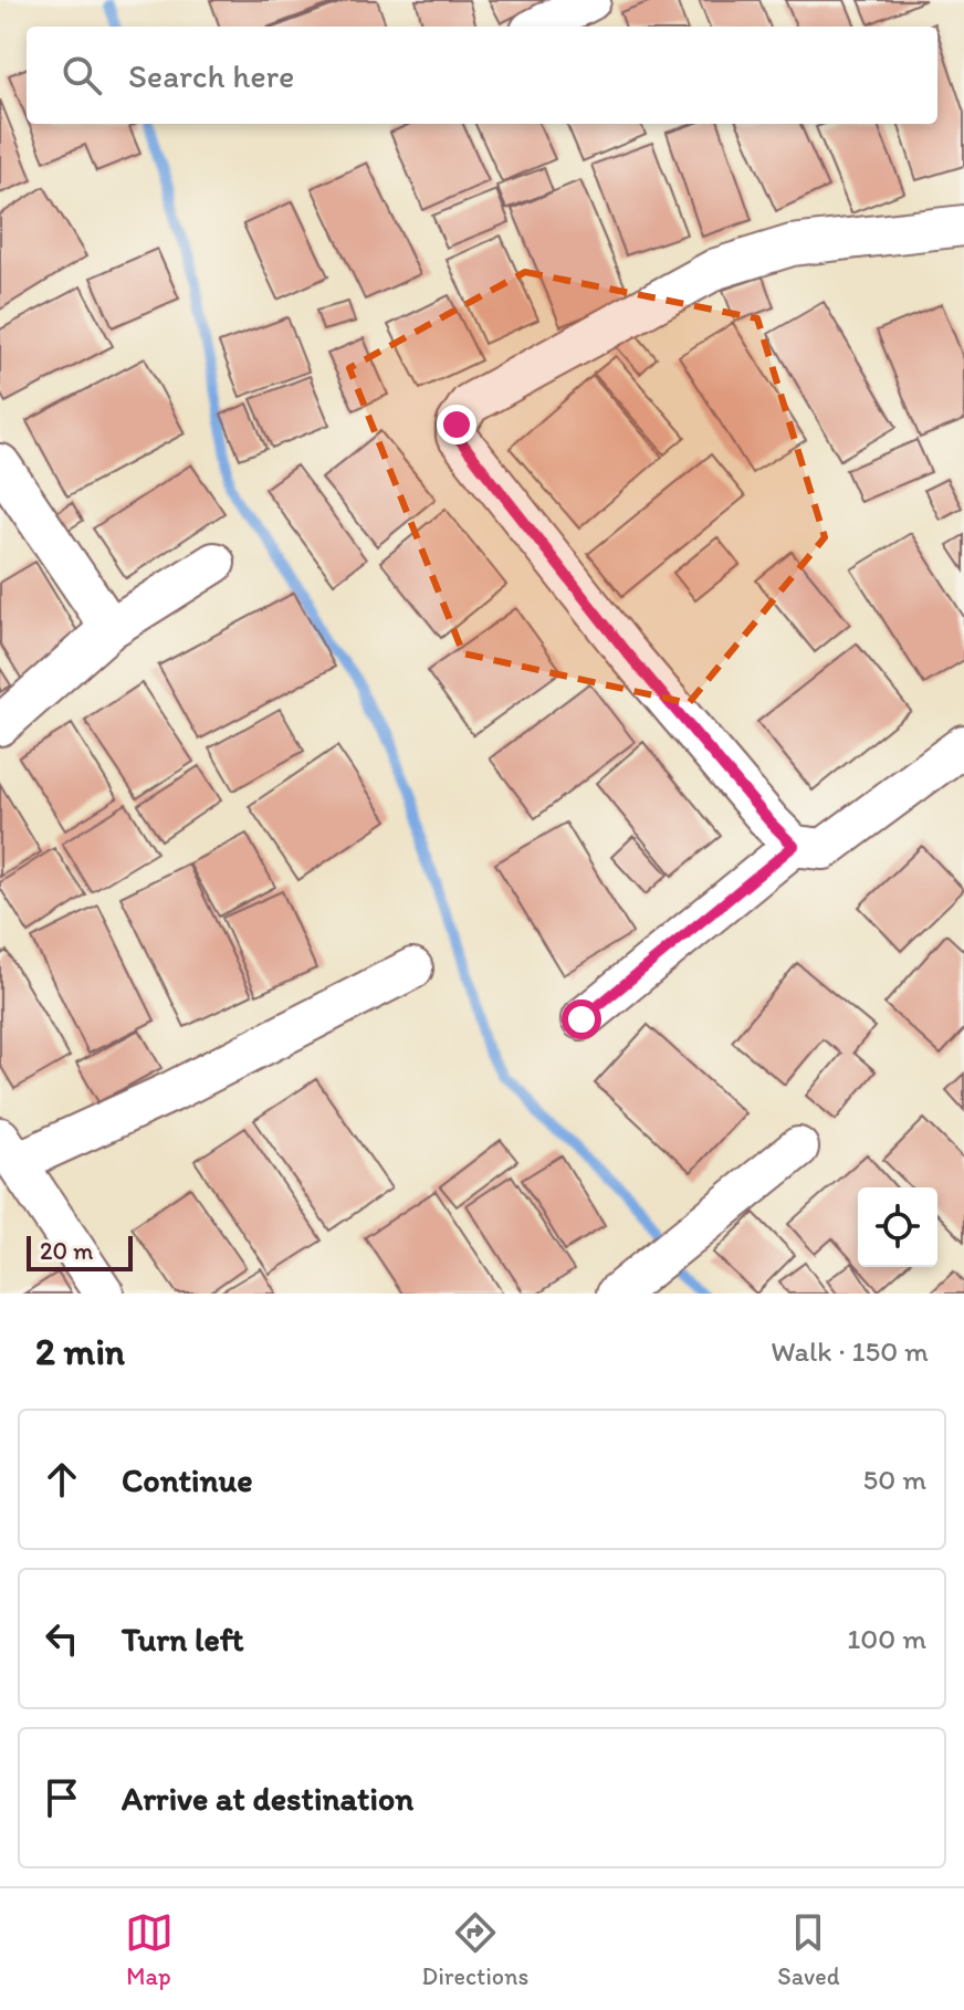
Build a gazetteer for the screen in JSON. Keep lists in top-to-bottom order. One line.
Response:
{"scale_bar":"20 m","page":{"search":"Search here","scale":"20 m","heading":["2 min","Walk · 150 m"],"list":[["Continue","50 m"],["Turn left","100 m"],"Arrive at destination"],"nav":["Map","Directions","Saved"]}}
